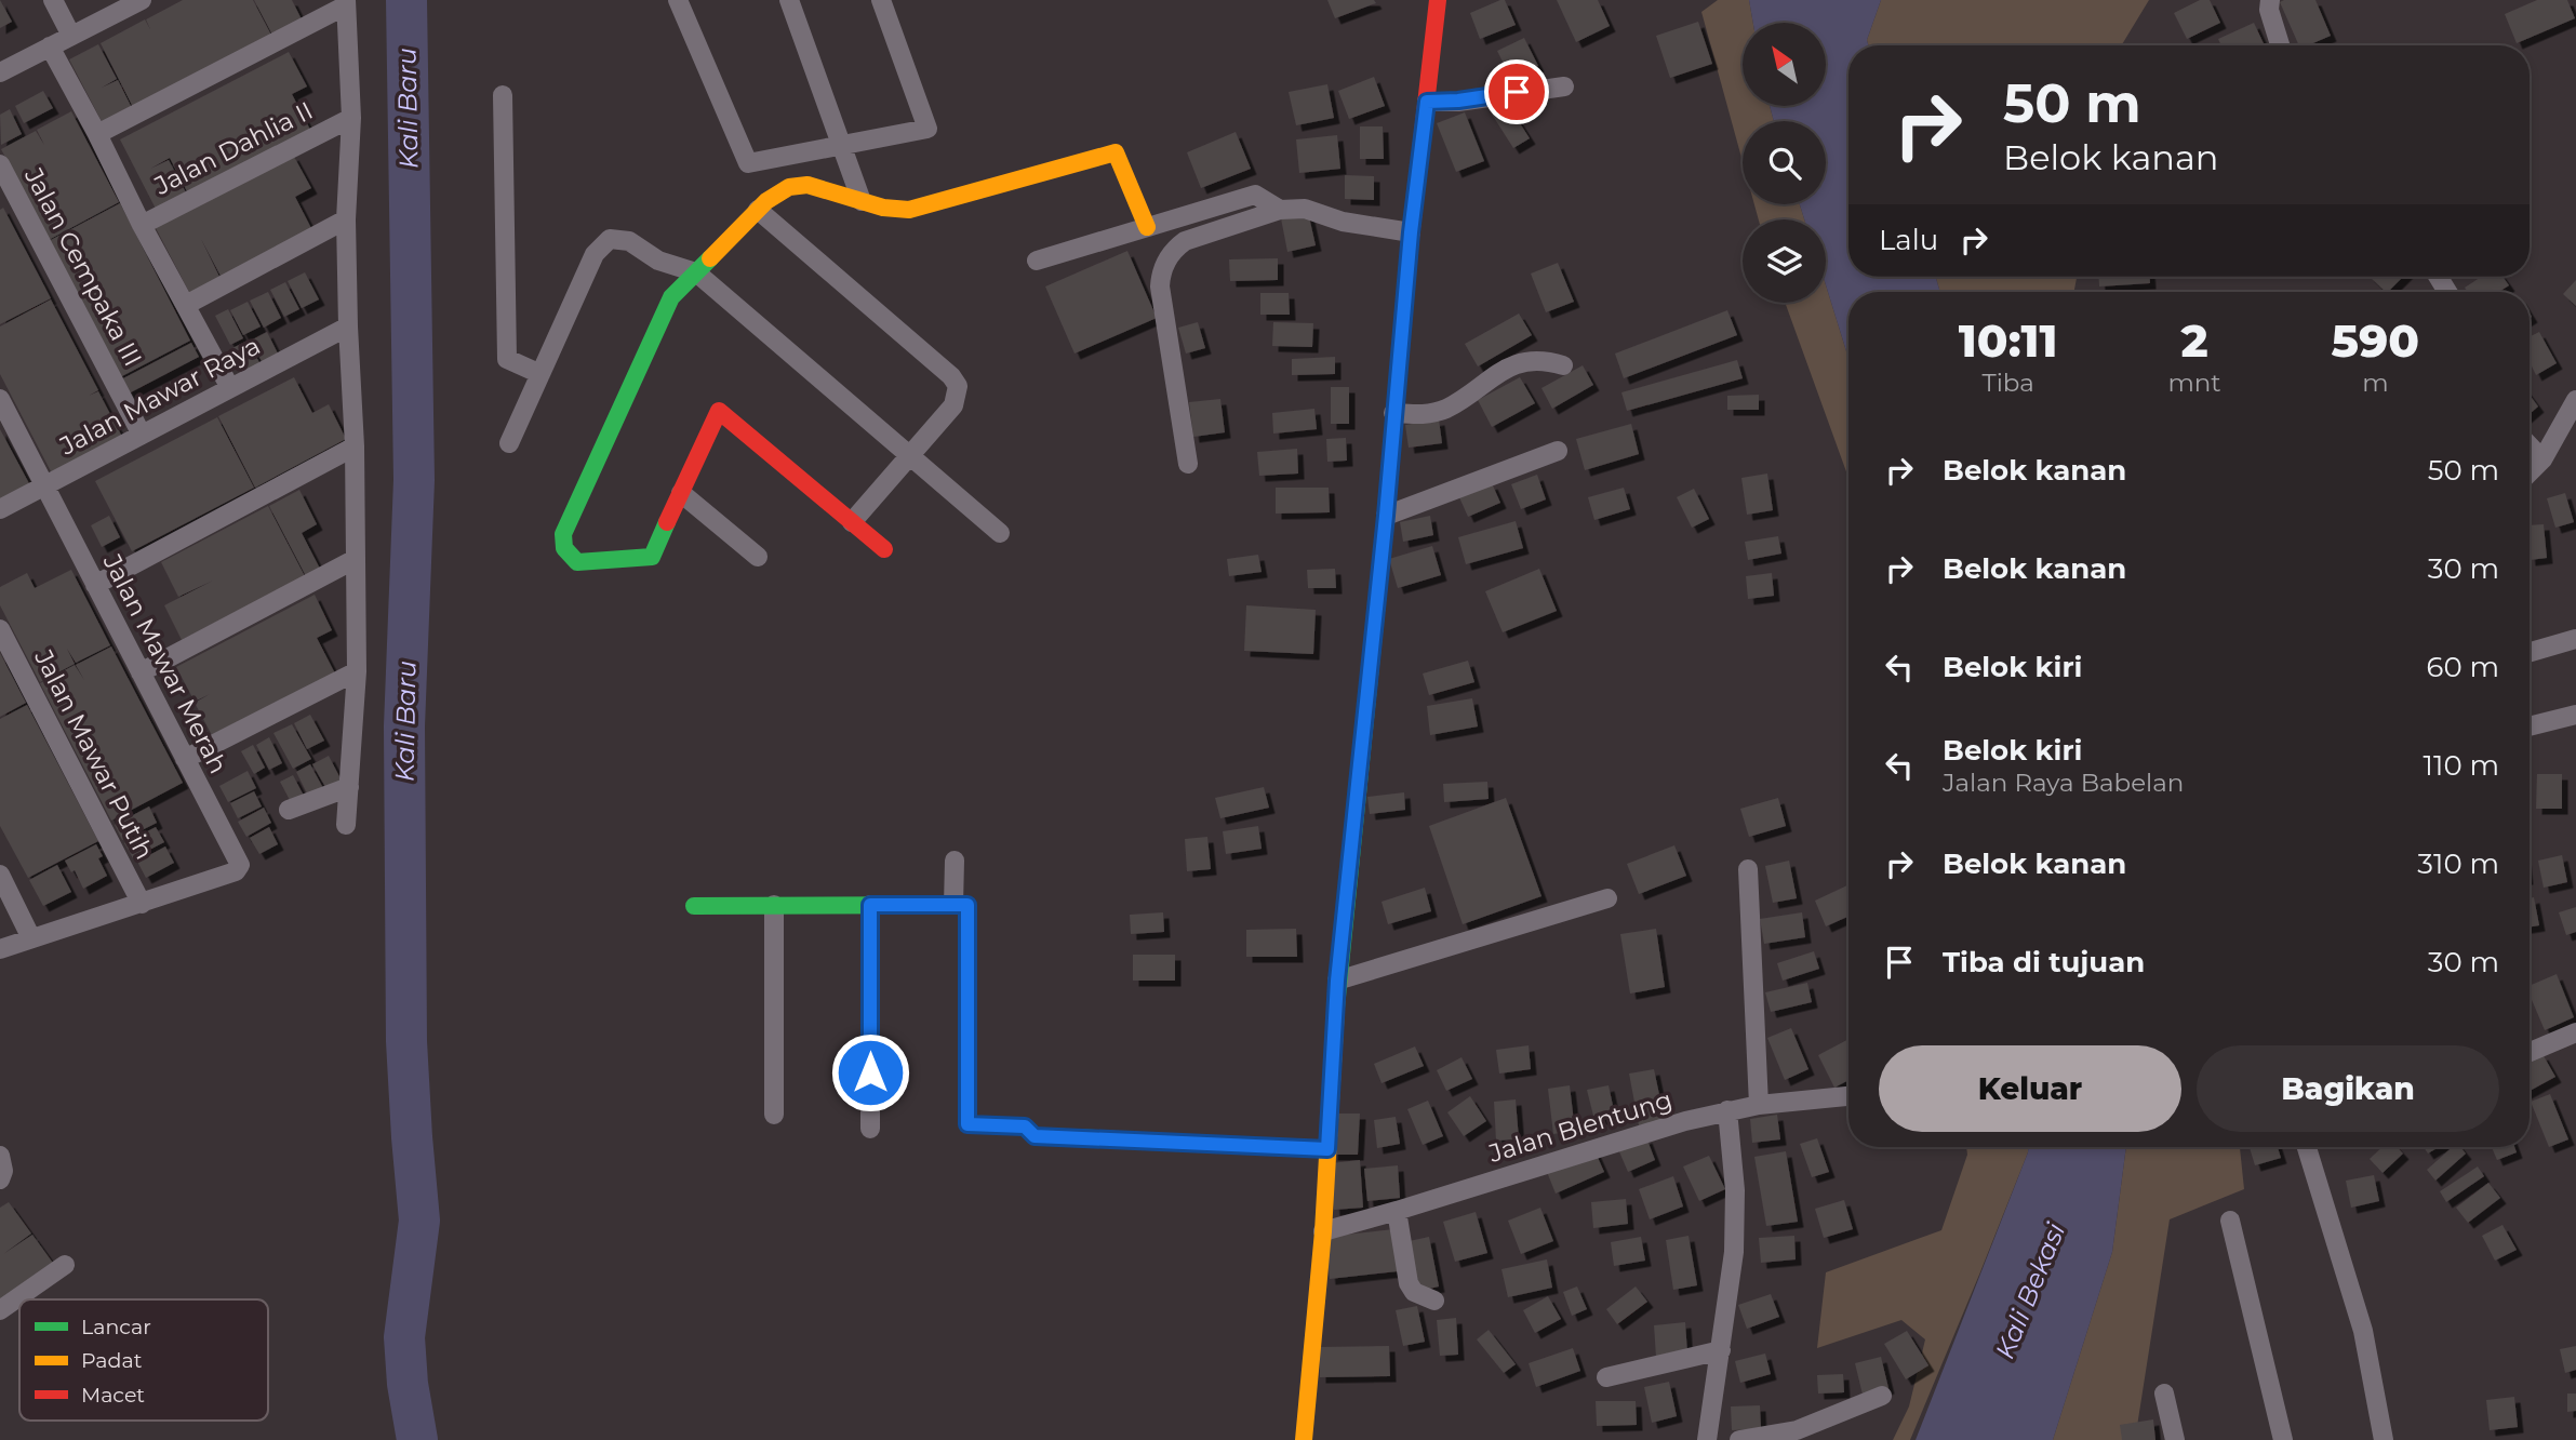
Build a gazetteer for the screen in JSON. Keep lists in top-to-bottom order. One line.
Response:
{"streets":{"street":["Jalan Dahlia II","Jalan Cempaka III","Jalan Mawar Raya","Jalan Mawar Merah","Jalan Mawar Putih","Jalan Blentung"]},"crossings":[["Jalan Cempaka III","Jalan Mawar Raya"],["Jalan Mawar Raya","Jalan Mawar Merah"],["Jalan Mawar Merah","Jalan Mawar Putih"]],"water":["Kali Baru","Kali Bekasi"],"legend":["Lancar","Padat","Macet"],"north":"top left","page":{"turn":["50 m","Belok kanan"],"then":"Lalu","eta":["10:11","Tiba","2","mnt","590","m"],"list":[{"name":"Belok kanan","value":"50 m"},{"name":"Belok kanan","value":"30 m"},{"name":"Belok kiri","value":"60 m"},{"name":"Belok kiri","note":"Jalan Raya Babelan","value":"110 m"},{"name":"Belok kanan","value":"310 m"},{"name":"Tiba di tujuan","value":"30 m"}],"buttons":["Keluar","Bagikan"]}}
